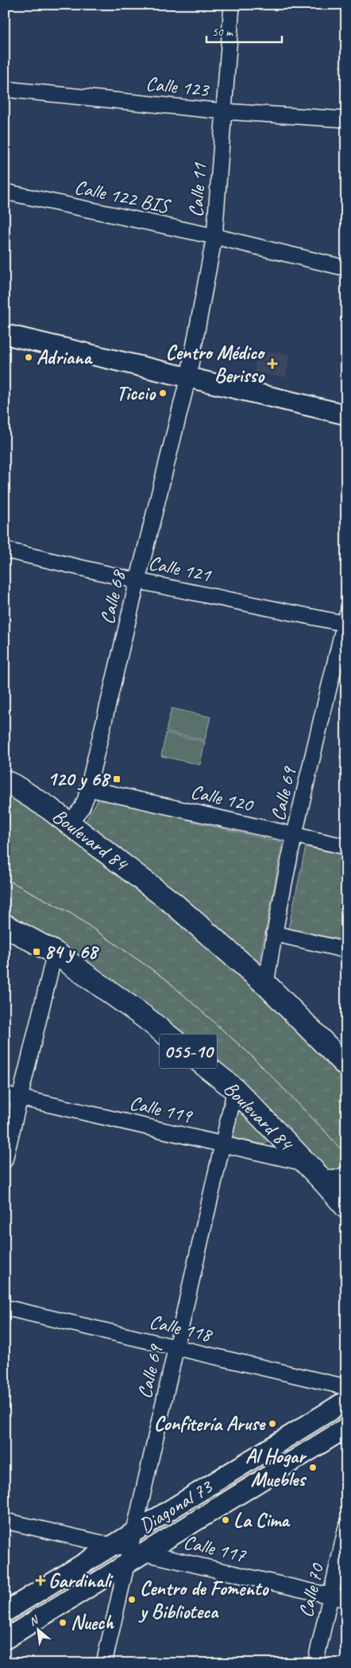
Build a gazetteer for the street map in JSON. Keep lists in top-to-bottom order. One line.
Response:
{"streets":{"highway":["Boulevard 84","055-10"],"main road":["Diagonal 73"],"street":["Calle 123","Calle 11","Calle 122 BIS","Calle 121","Calle 68","Calle 69","Calle 120","Calle 119","Calle 118","Calle 117","Calle 70"]},"crossings":[["Calle 123","Calle 11"],["Calle 11","Calle 122 BIS"],["Calle 11","Calle 68"],["Calle 121","Calle 68"],["Calle 121","Calle 69"],["Calle 68","Calle 120"],["Calle 68","Boulevard 84"],["Calle 69","Calle 120"],["Calle 69","Boulevard 84"],["Calle 69","Calle 119"],["Calle 69","Calle 118"],["Calle 69","Diagonal 73"],["Calle 69","Calle 117"],["Boulevard 84","Calle 119"],["Diagonal 73","Calle 117"],["Calle 117","Calle 70"]],"places":{"other":["Adriana","Ticcio","Confitería Aruse","Al Hogar Muebles","La Cima","Centro de Fomento y Biblioteca","Nuech"],"health":["Centro Médico Berisso","Gardinali"],"transit":["120 y 68","84 y 68"]},"scale_bar":"50 m","north":"top left"}
